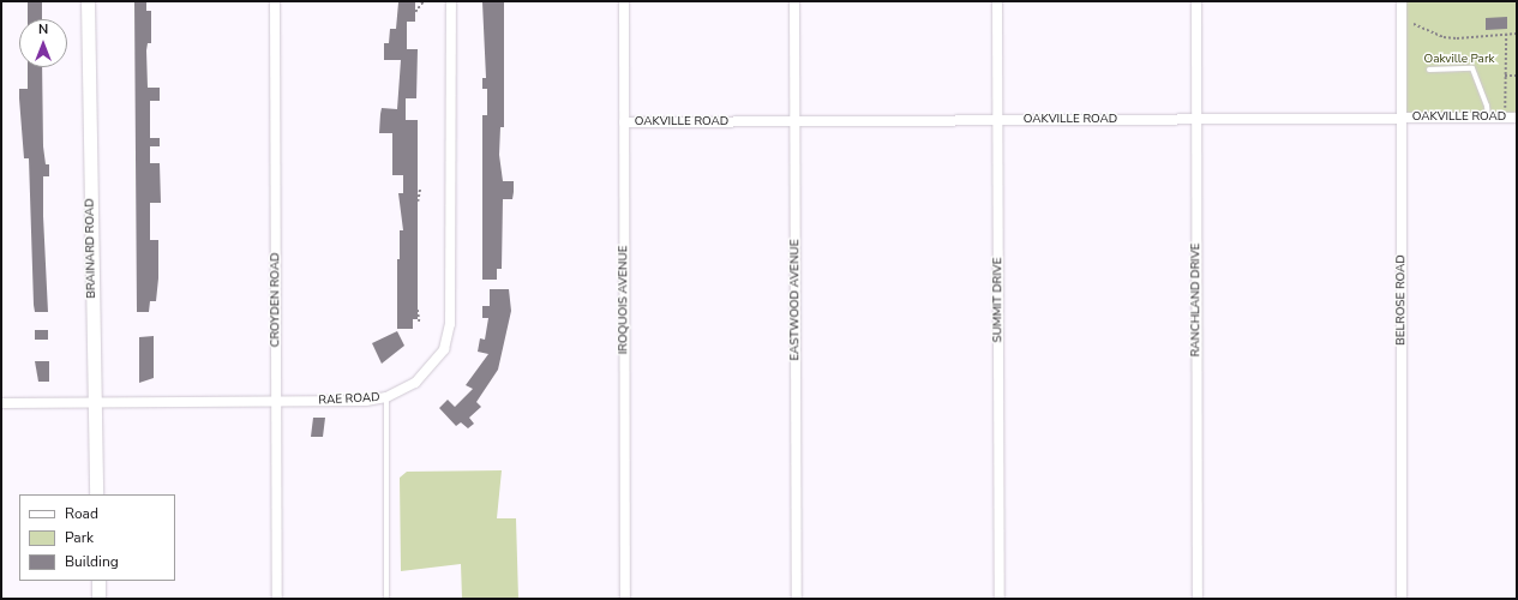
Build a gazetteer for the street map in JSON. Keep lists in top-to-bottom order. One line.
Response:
{"streets":{"street":["OAKVILLE ROAD","BRAINARD ROAD","CROYDEN ROAD","IROQUOIS AVENUE","EASTWOOD AVENUE","SUMMIT DRIVE","RANCHLAND DRIVE","BELROSE ROAD","RAE ROAD"]},"crossings":[["OAKVILLE ROAD","IROQUOIS AVENUE"],["OAKVILLE ROAD","EASTWOOD AVENUE"],["OAKVILLE ROAD","SUMMIT DRIVE"],["OAKVILLE ROAD","RANCHLAND DRIVE"],["OAKVILLE ROAD","BELROSE ROAD"],["BRAINARD ROAD","RAE ROAD"],["CROYDEN ROAD","RAE ROAD"]],"parks":["Oakville Park"],"legend":["Road","Park","Building"],"north":"top"}
